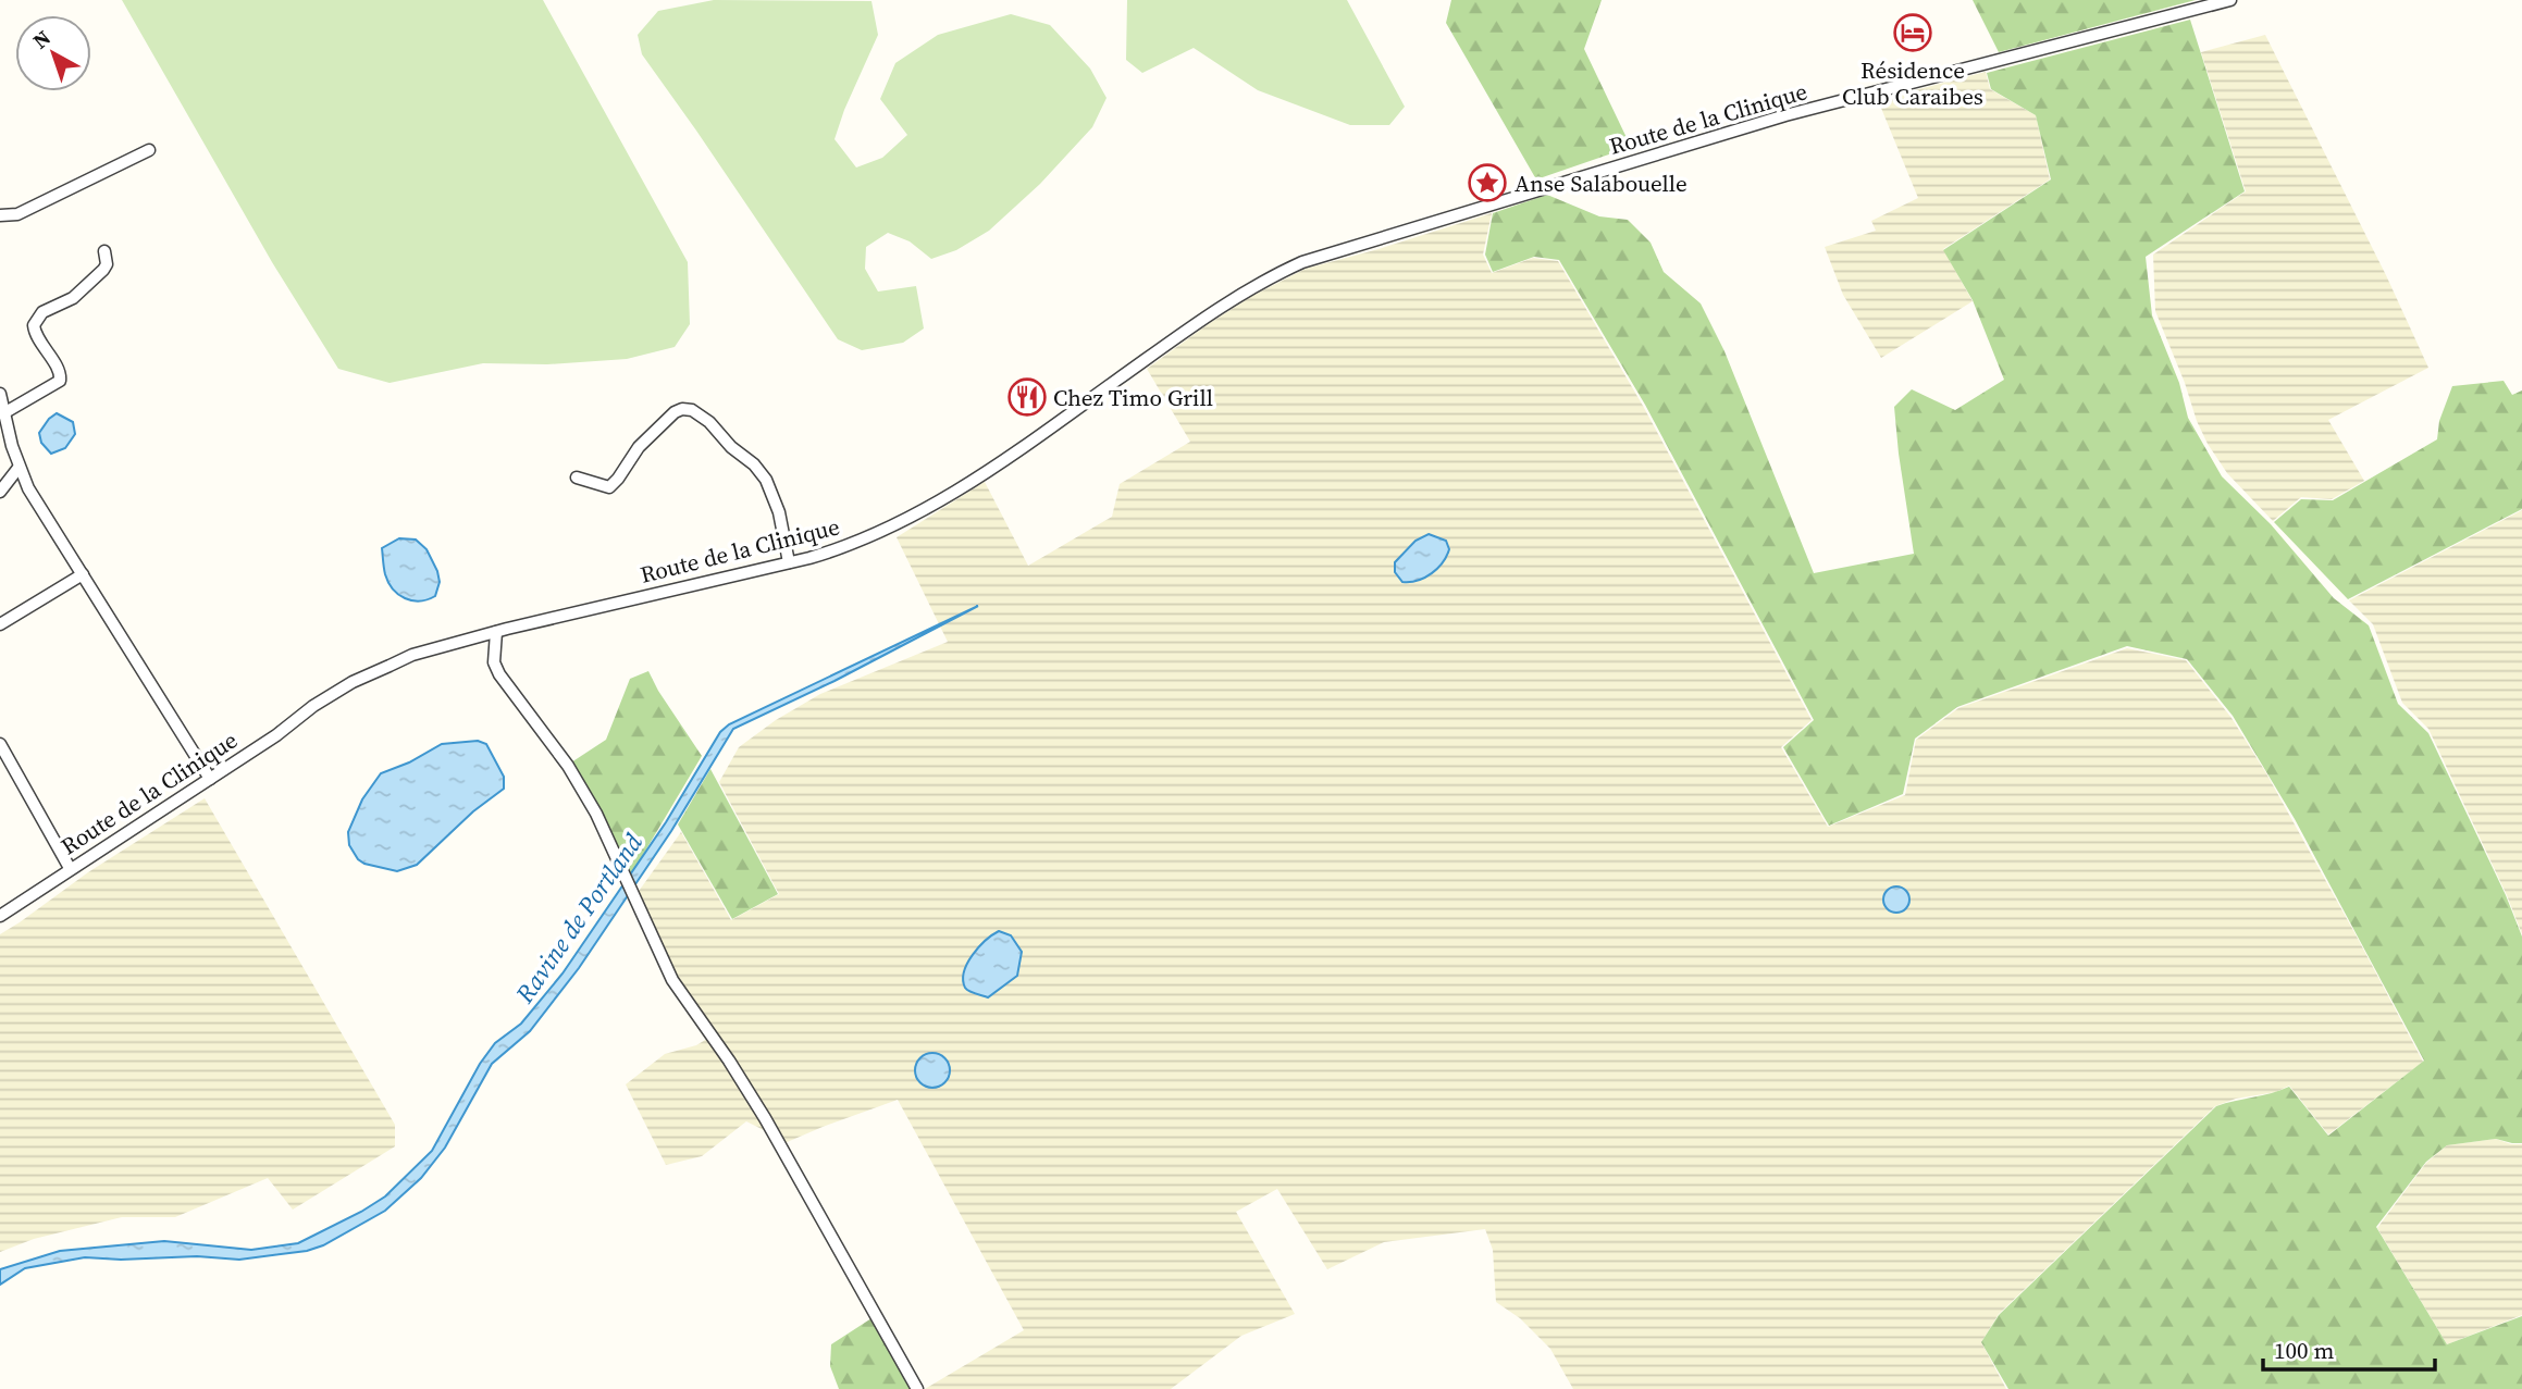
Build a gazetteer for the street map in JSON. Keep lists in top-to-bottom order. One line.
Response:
{"streets":{"street":["Route de la Clinique"]},"water":["Ravine de Portland"],"places":{"hotel":["Résidence Club Caraibes"],"place":["Anse Salabouelle"],"restaurant":["Chez Timo Grill"]},"scale_bar":"100 m","north":"top left"}
